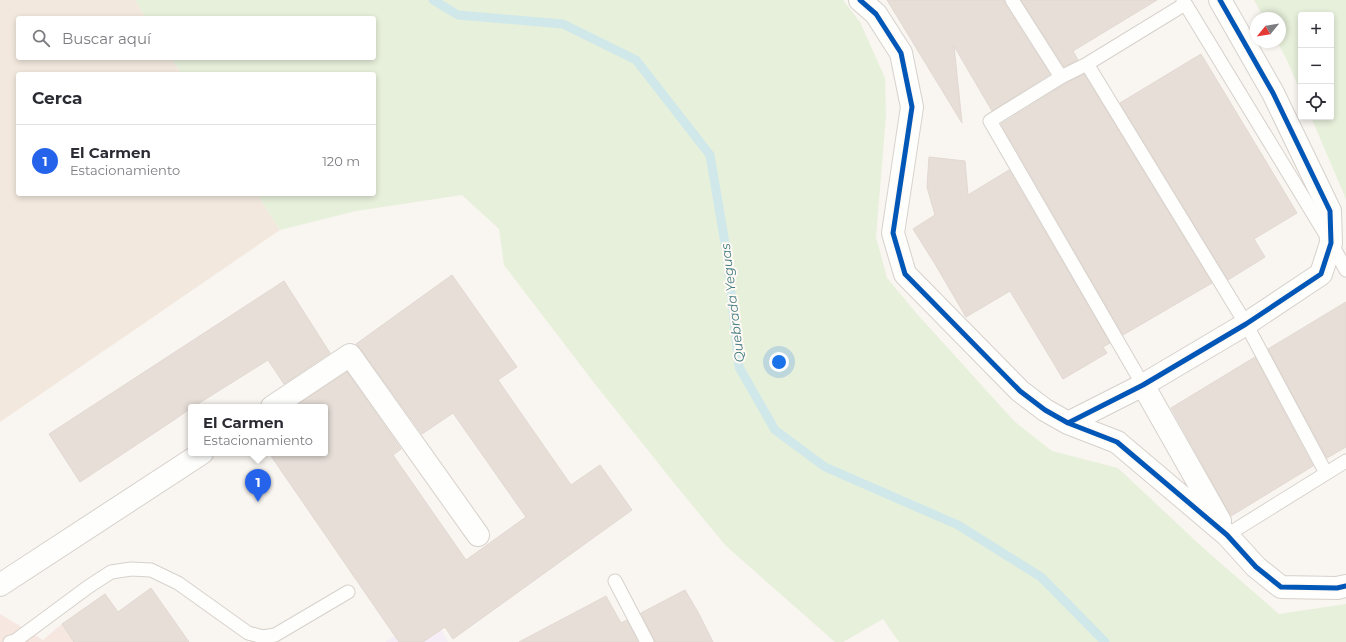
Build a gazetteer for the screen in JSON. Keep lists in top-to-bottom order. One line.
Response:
{"water":["Quebrada Yeguas"],"north":"bottom left","page":{"map_buttons":["+","−"],"search":"Buscar aquí","heading":"Cerca","list":[{"mark":"1","name":"El Carmen","note":"Estacionamiento","value":"120 m"}],"popup":["El Carmen","Estacionamiento"],"pins":"1"}}
